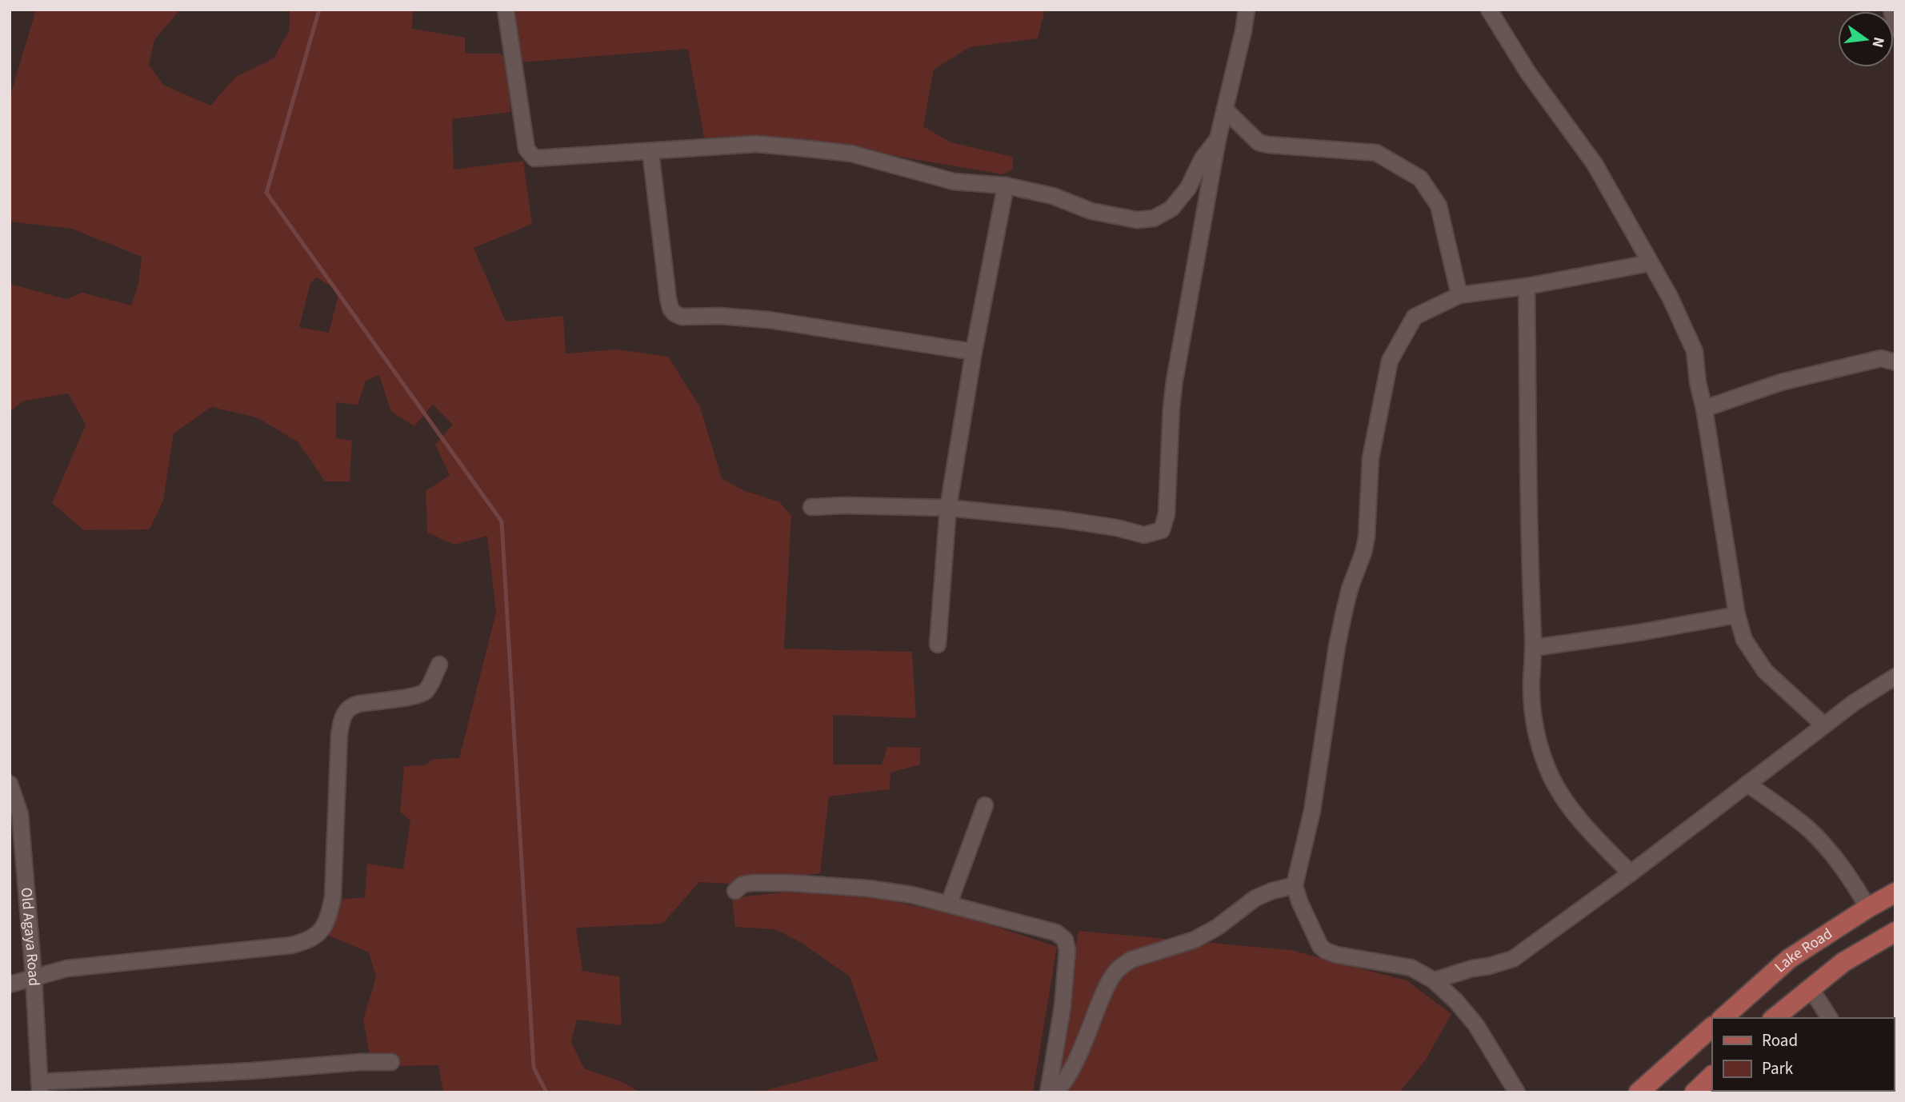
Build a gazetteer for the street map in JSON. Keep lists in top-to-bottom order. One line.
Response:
{"streets":{"main road":["Lake Road"],"street":["Old Agaya Road"]},"legend":["Road","Park"],"north":"right"}
